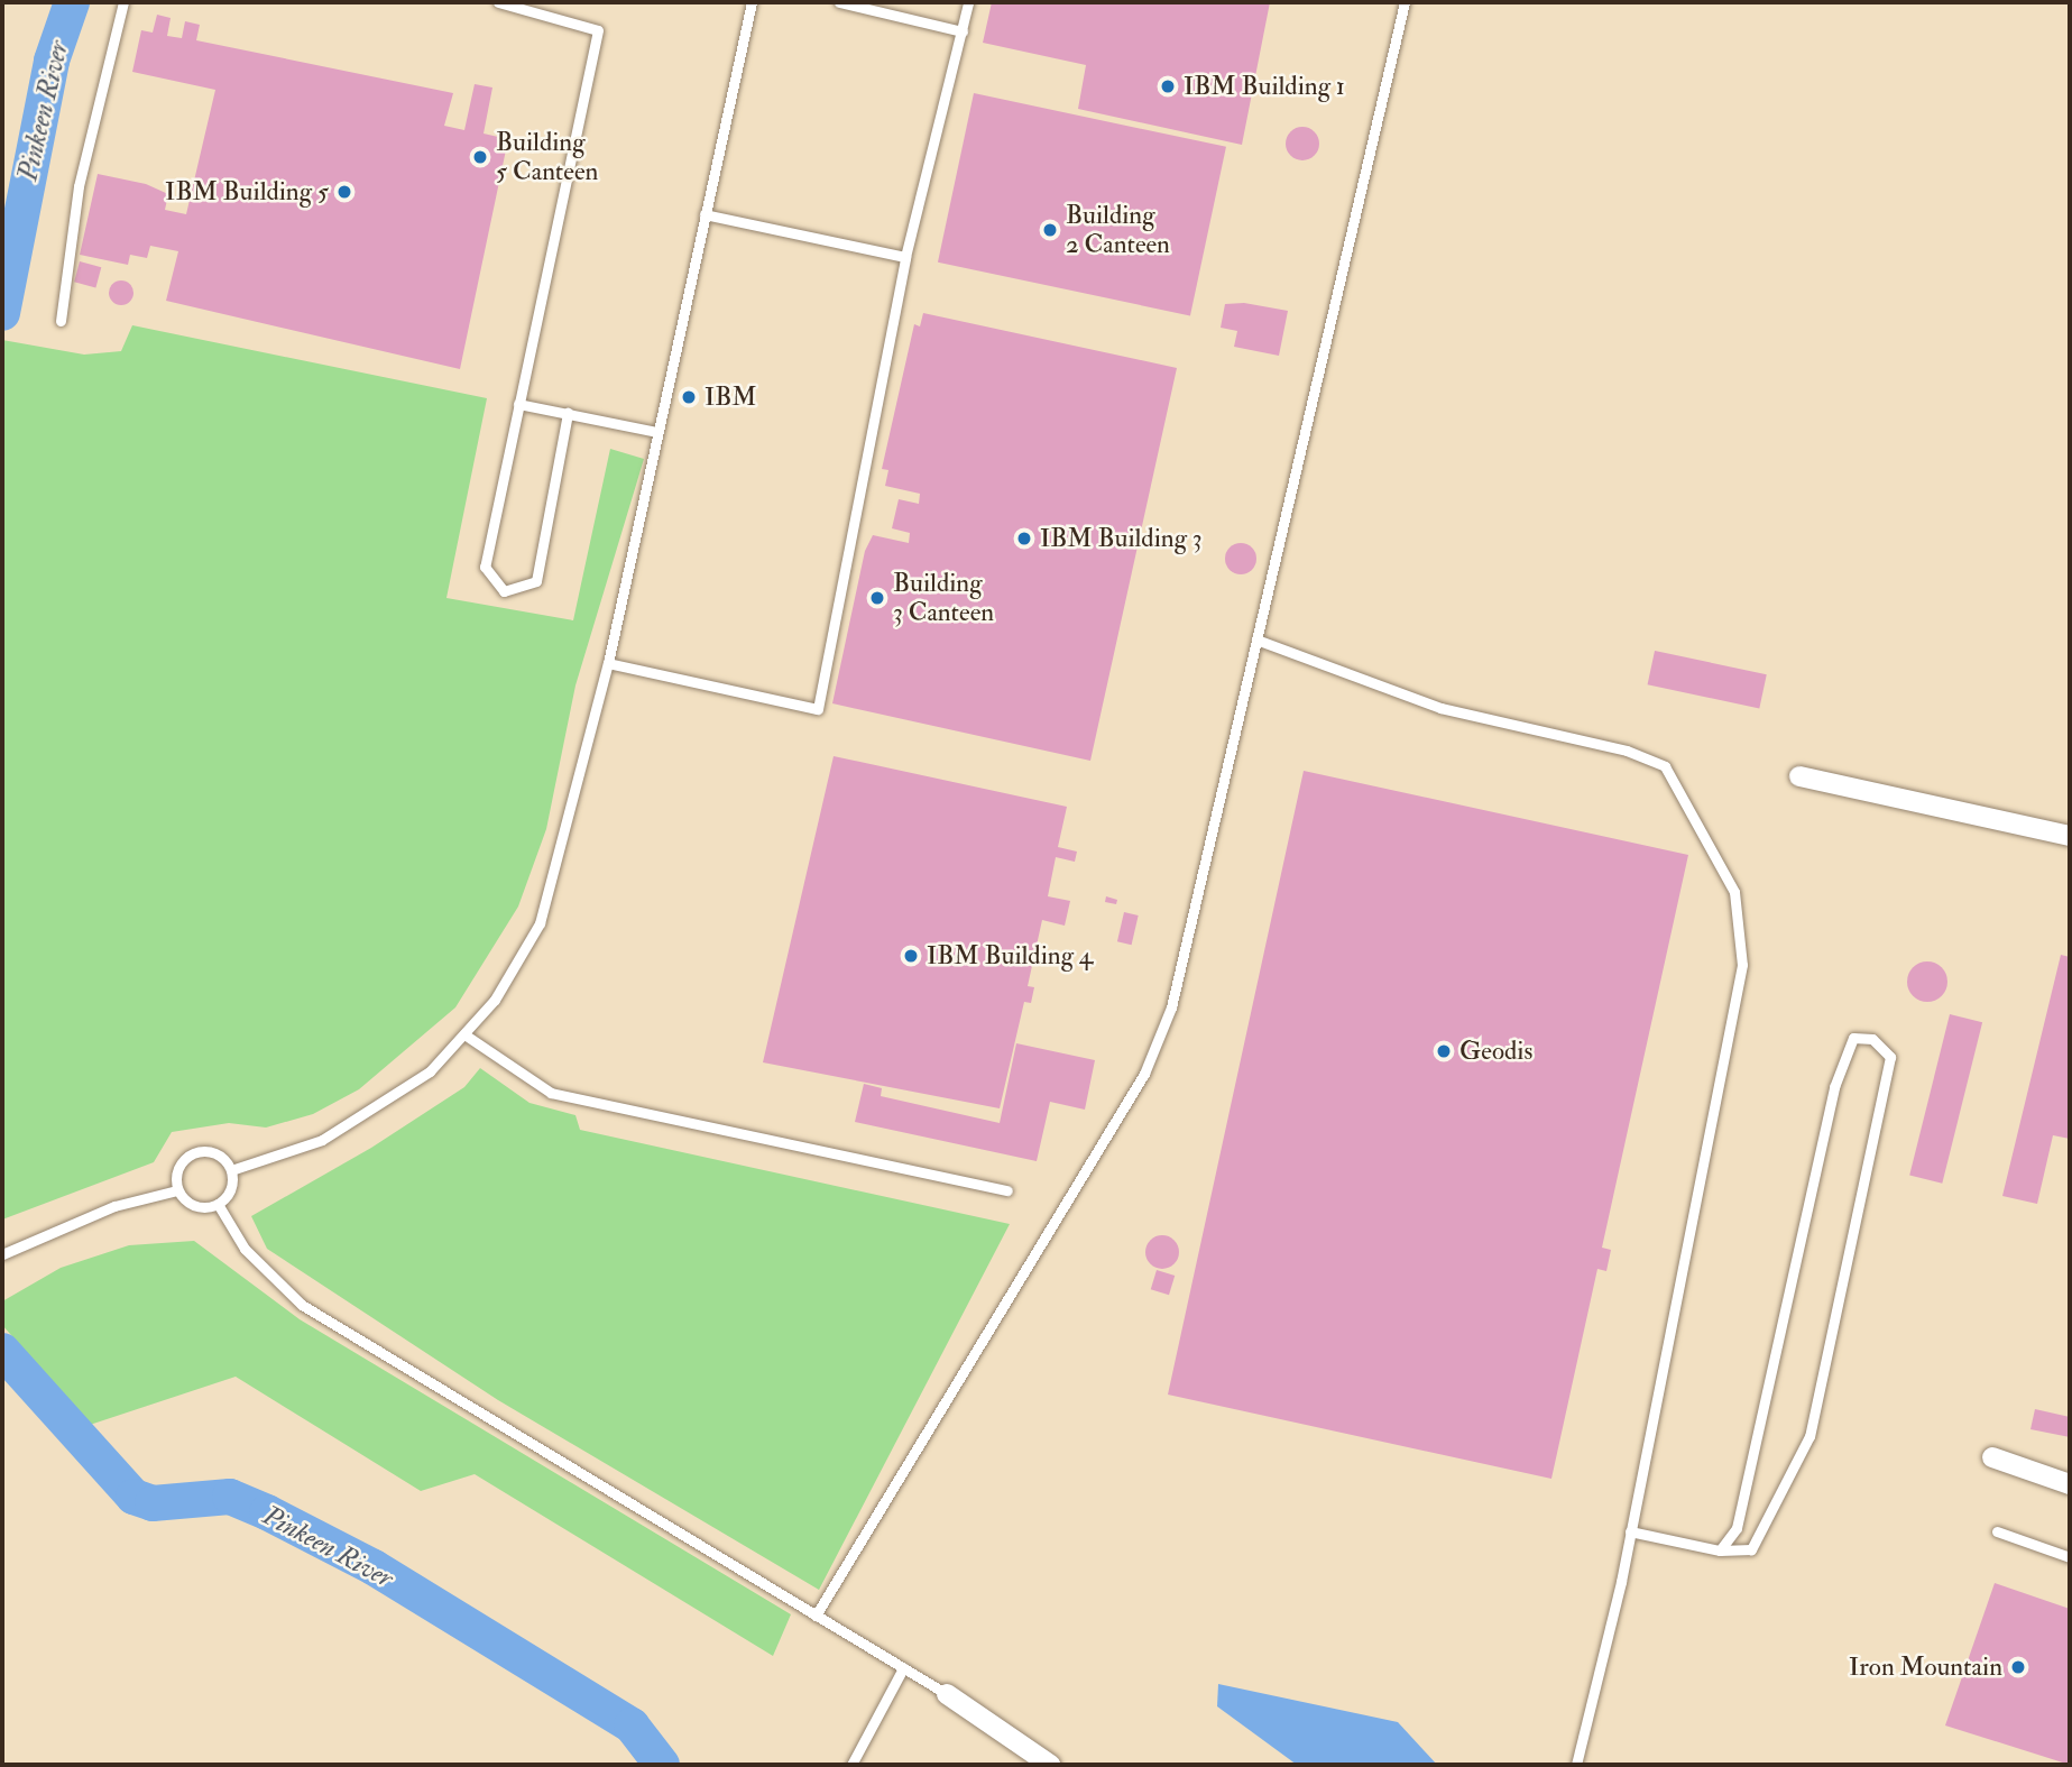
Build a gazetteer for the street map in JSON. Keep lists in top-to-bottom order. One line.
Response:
{"water":["Pinkeen River"],"places":["IBM Building 1","Building 5 Canteen","IBM Building 5","Building 2 Canteen","IBM","IBM Building 3","Building 3 Canteen","IBM Building 4","Geodis","Iron Mountain"]}
